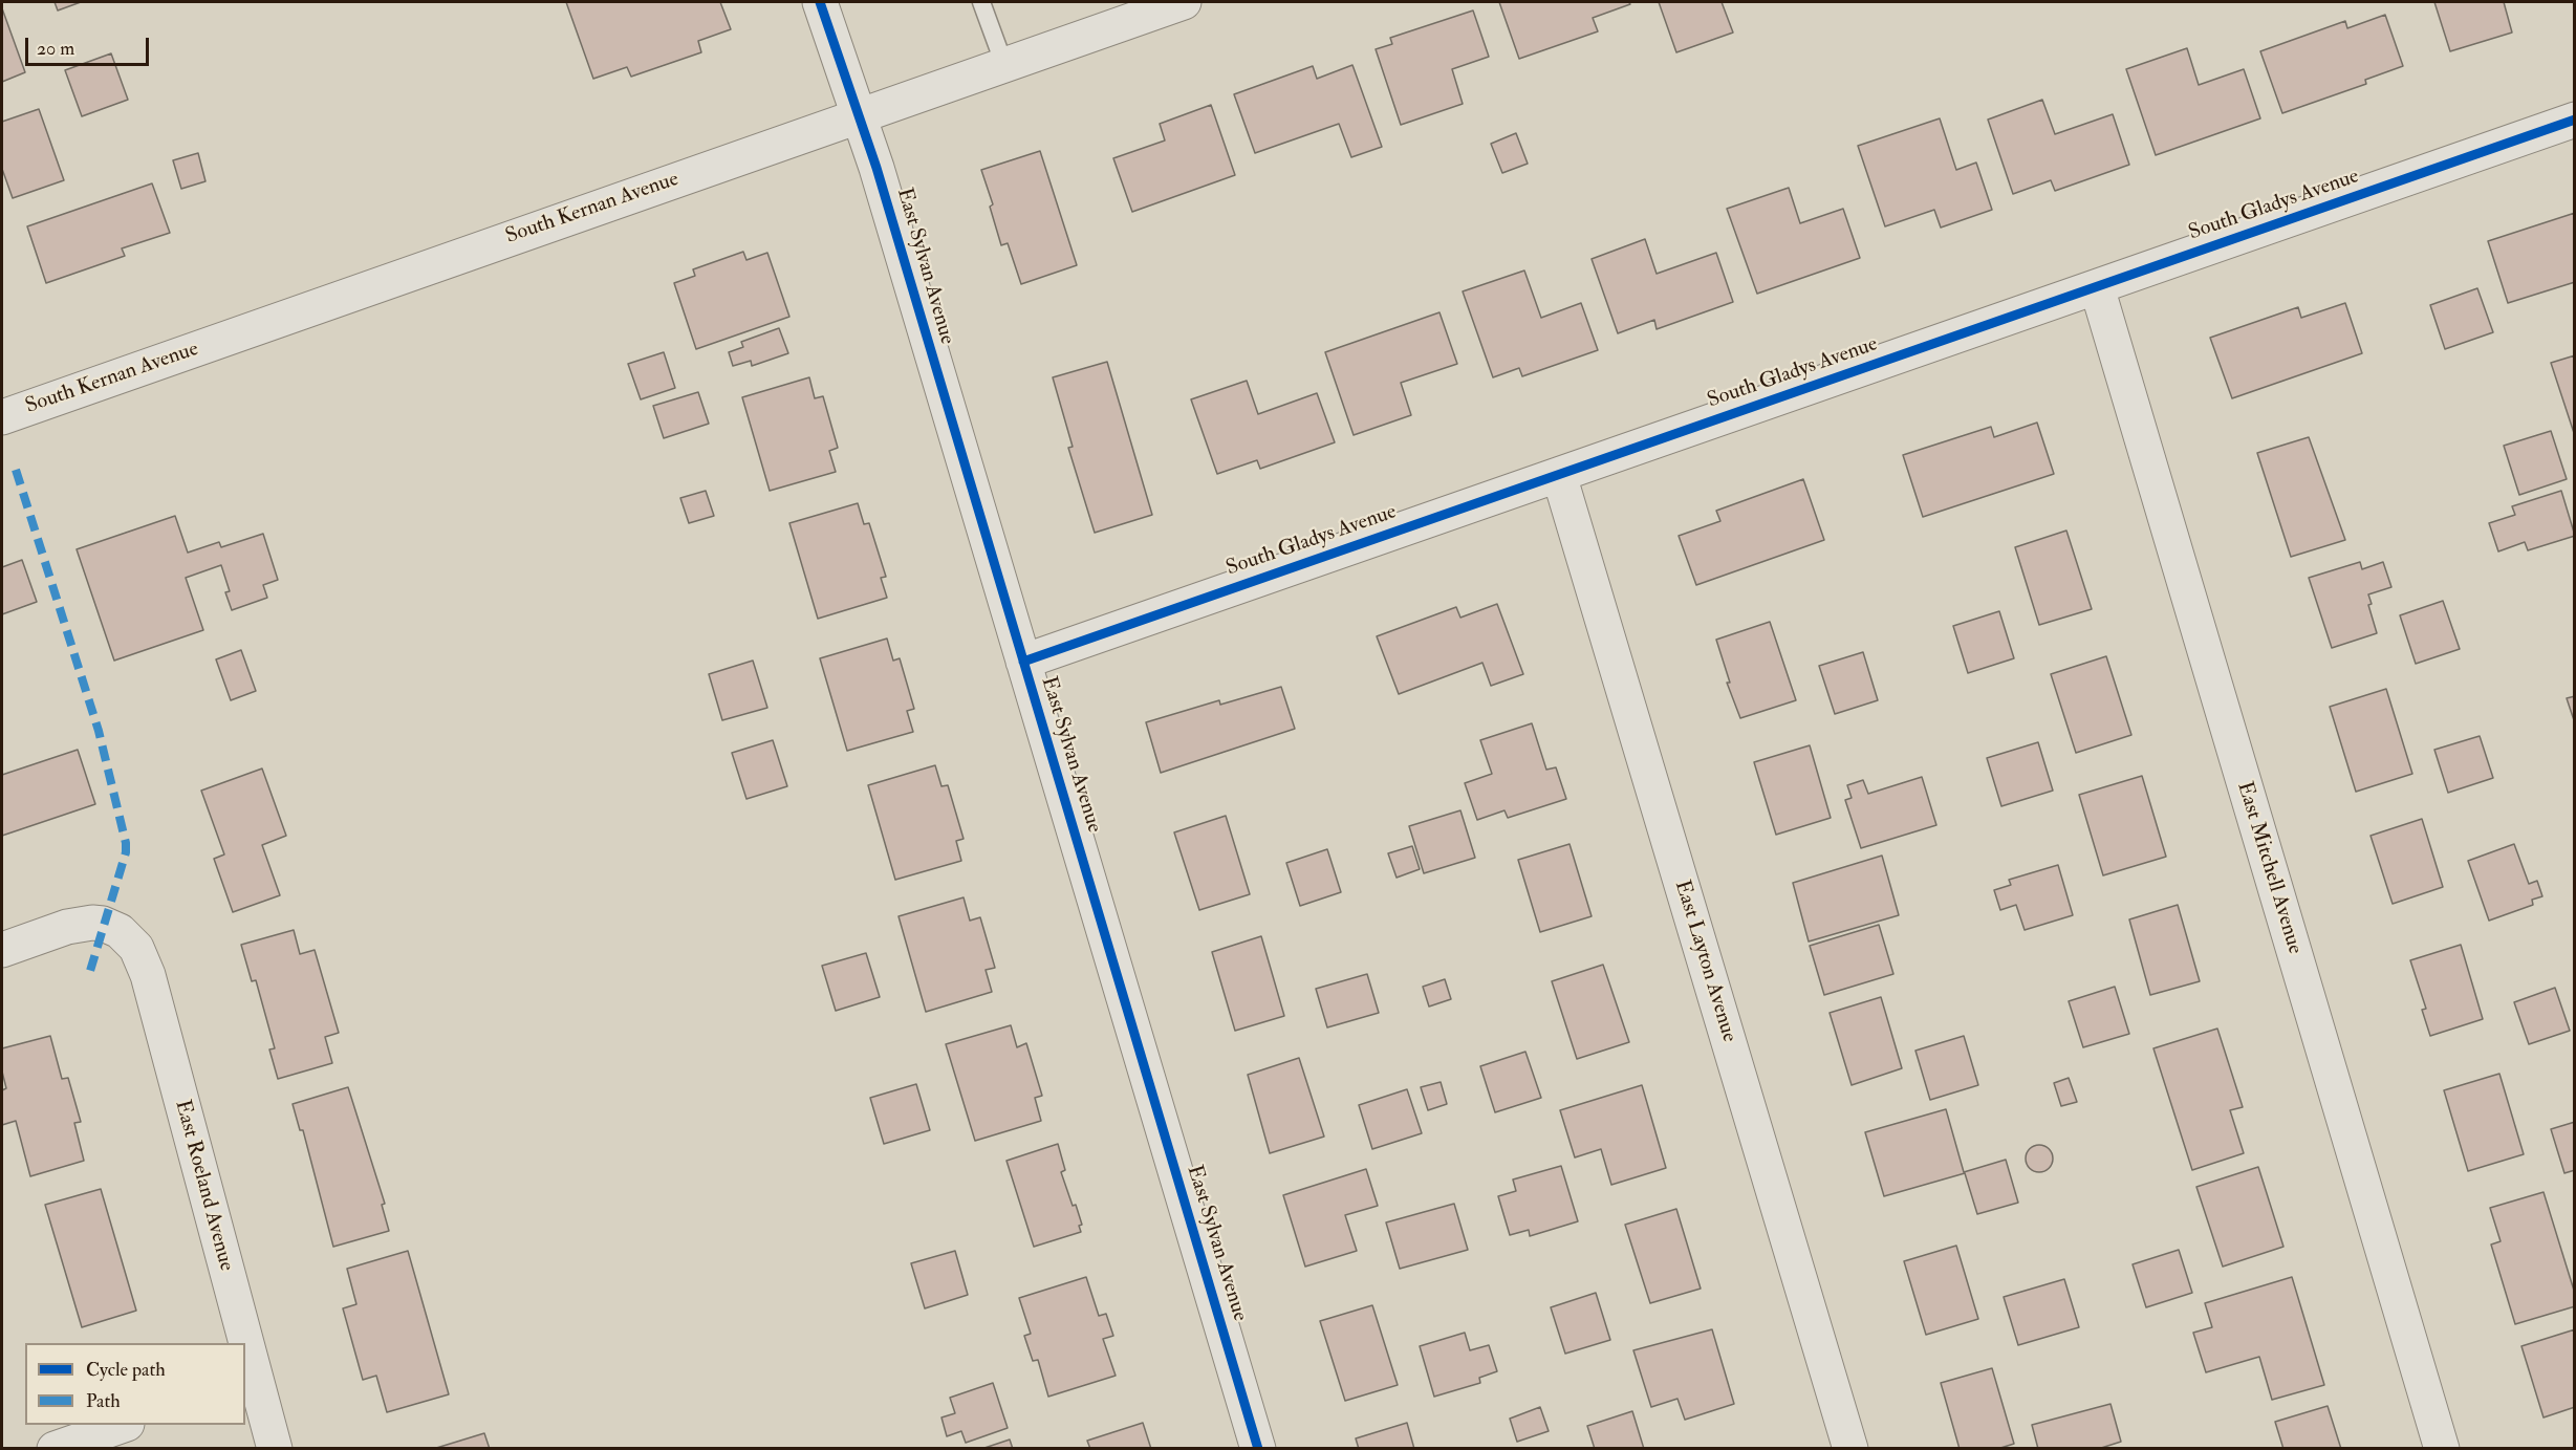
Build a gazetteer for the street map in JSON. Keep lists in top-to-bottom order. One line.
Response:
{"streets":{"street":["South Gladys Avenue","South Kernan Avenue","East Sylvan Avenue","East Mitchell Avenue","East Layton Avenue","East Roeland Avenue"]},"crossings":[["South Gladys Avenue","East Sylvan Avenue"],["South Gladys Avenue","East Mitchell Avenue"],["South Gladys Avenue","East Layton Avenue"],["South Kernan Avenue","East Sylvan Avenue"]],"legend":["Cycle path","Path"],"scale_bar":"20 m"}
